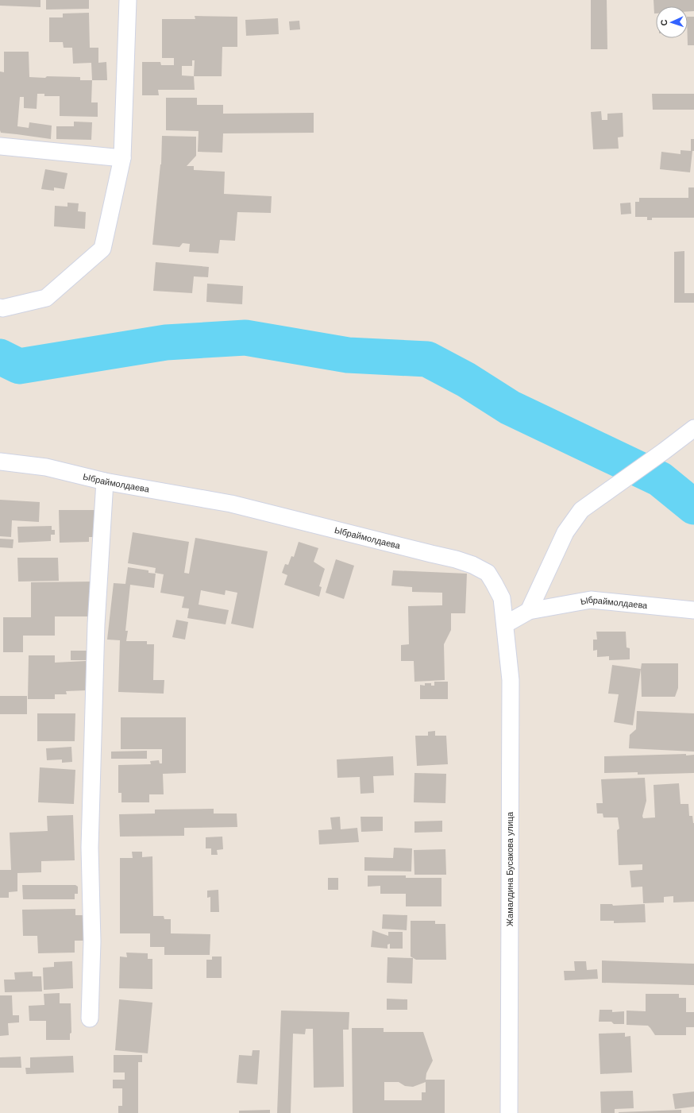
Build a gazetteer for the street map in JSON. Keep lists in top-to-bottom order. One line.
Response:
{"streets":{"street":["Ыбраймолдаева","Жамалдина Бусакова улица"]},"crossings":[["Ыбраймолдаева","Жамалдина Бусакова улица"]],"north":"left"}
